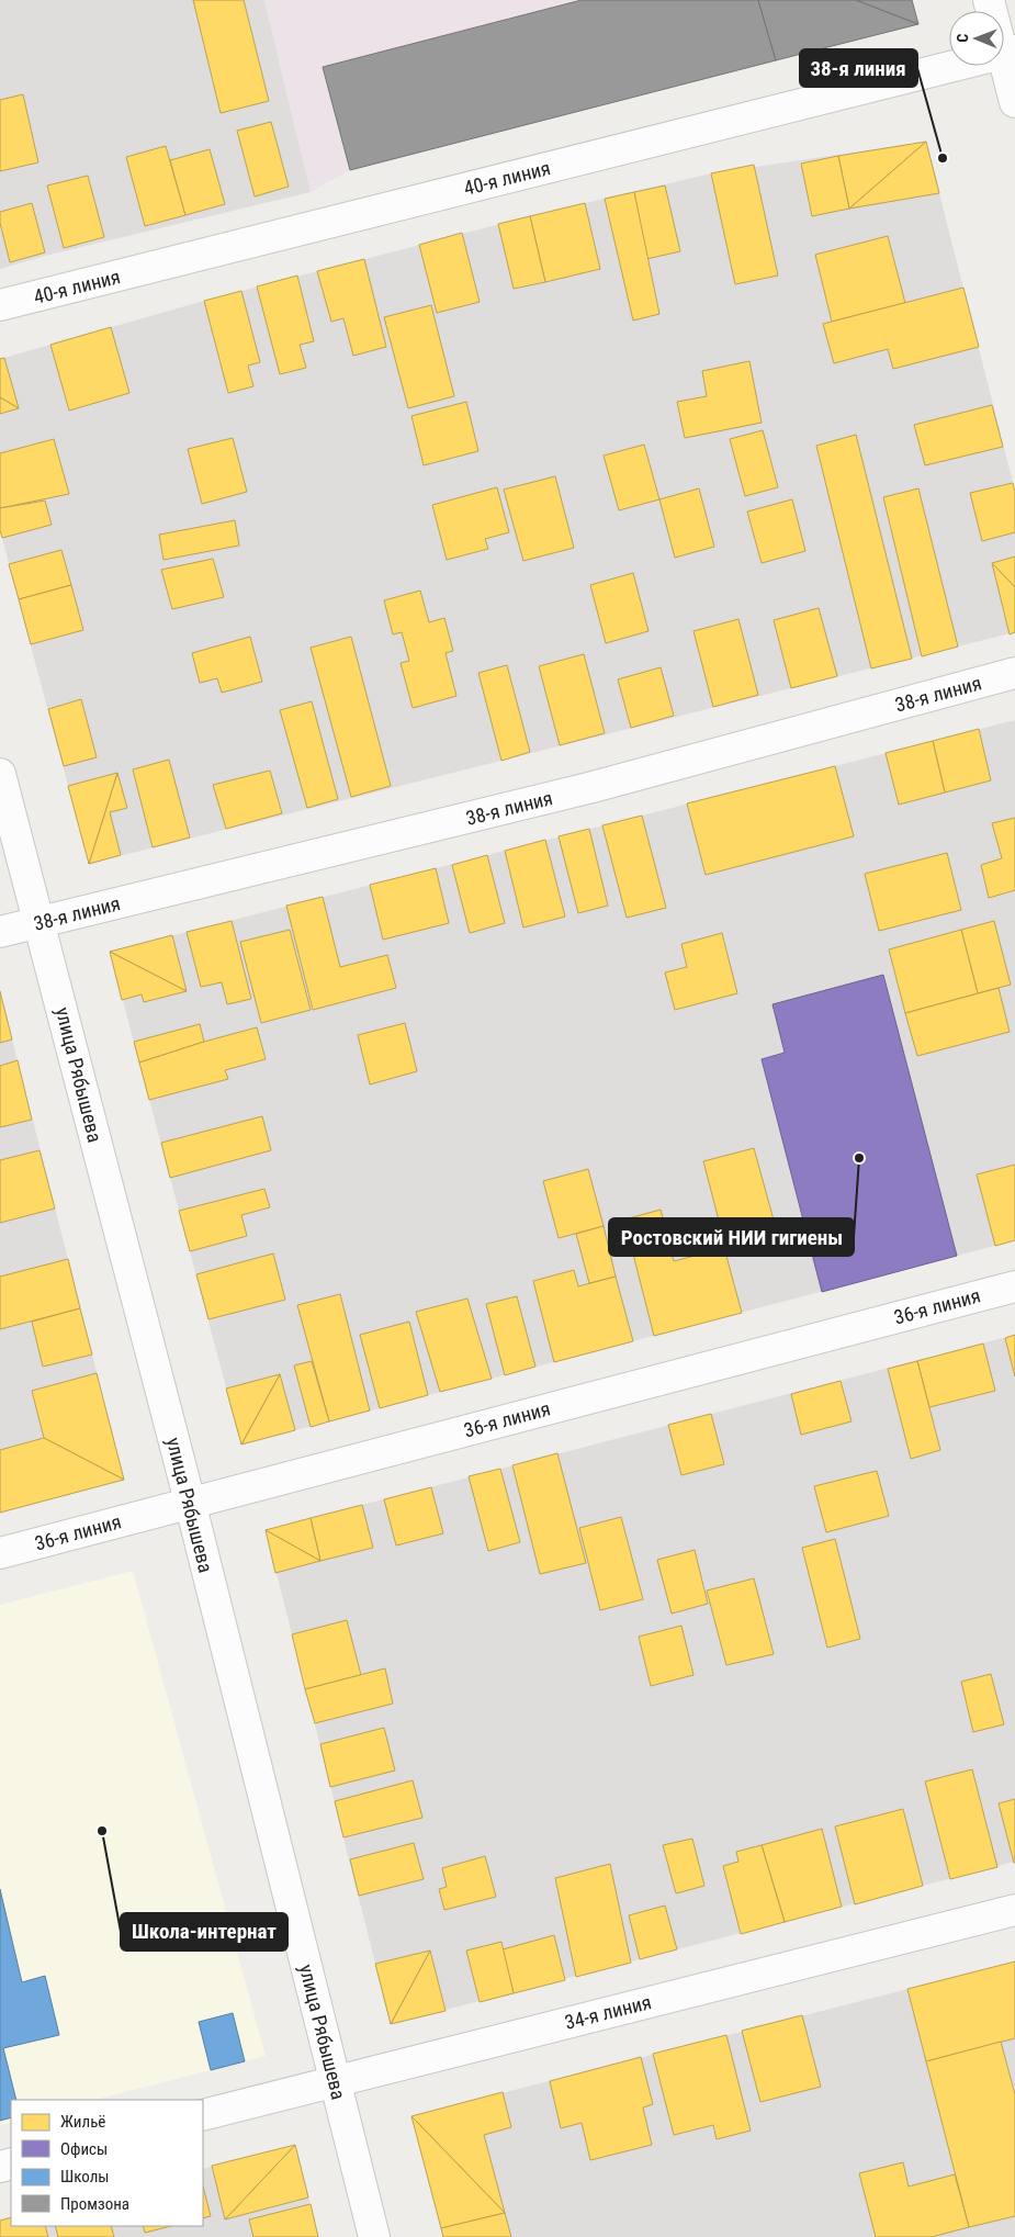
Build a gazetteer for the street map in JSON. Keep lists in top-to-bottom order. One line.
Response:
{"streets":{"street":["40-я линия","38-я линия","улица Рябышева","36-я линия","34-я линия"]},"crossings":[["38-я линия","улица Рябышева"],["улица Рябышева","36-я линия"],["улица Рябышева","34-я линия"]],"places":["38-я линия","Ростовский НИИ гигиены","Школа-интернат"],"legend":["Жильё","Офисы","Школы","Промзона"],"north":"left"}
